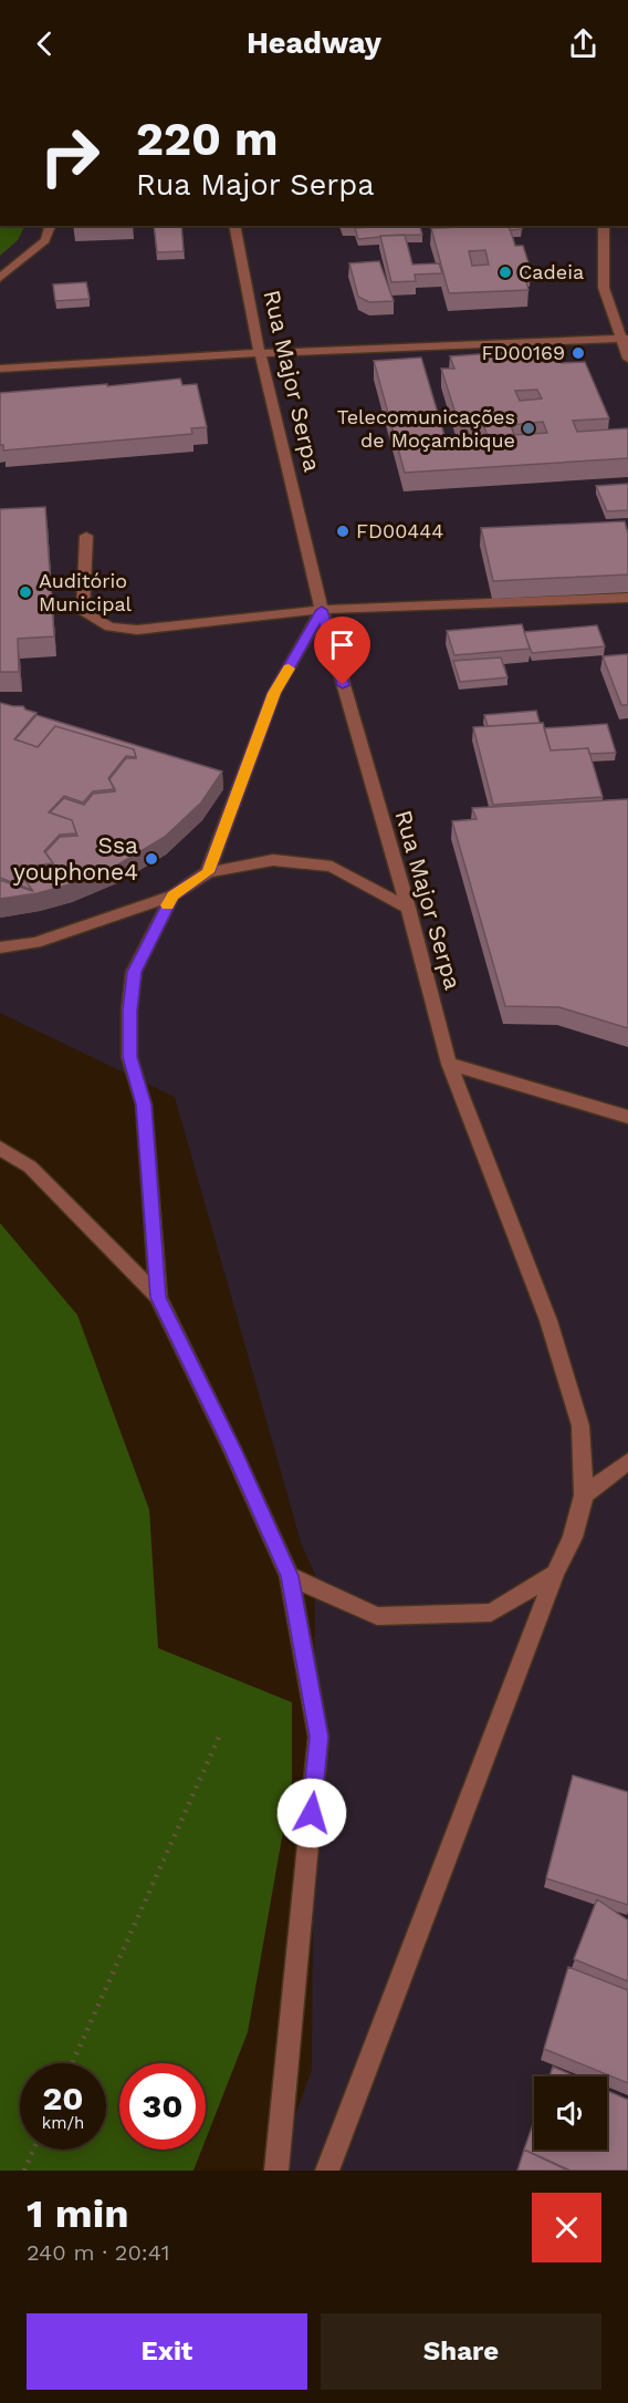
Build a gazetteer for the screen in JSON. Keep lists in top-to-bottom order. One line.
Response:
{"streets":{"street":["Rua Major Serpa"]},"places":["Cadeia","FD00169","Telecomunicações de Moçambique","FD00444","Auditório Municipal","Ssa youphone4"],"page":{"header":"Headway","turn":["220 m","Rua Major Serpa"],"speed":"20 km/h","limit":"30","heading":["1 min","240 m · 20:41"],"buttons":["Exit","Share"]}}
